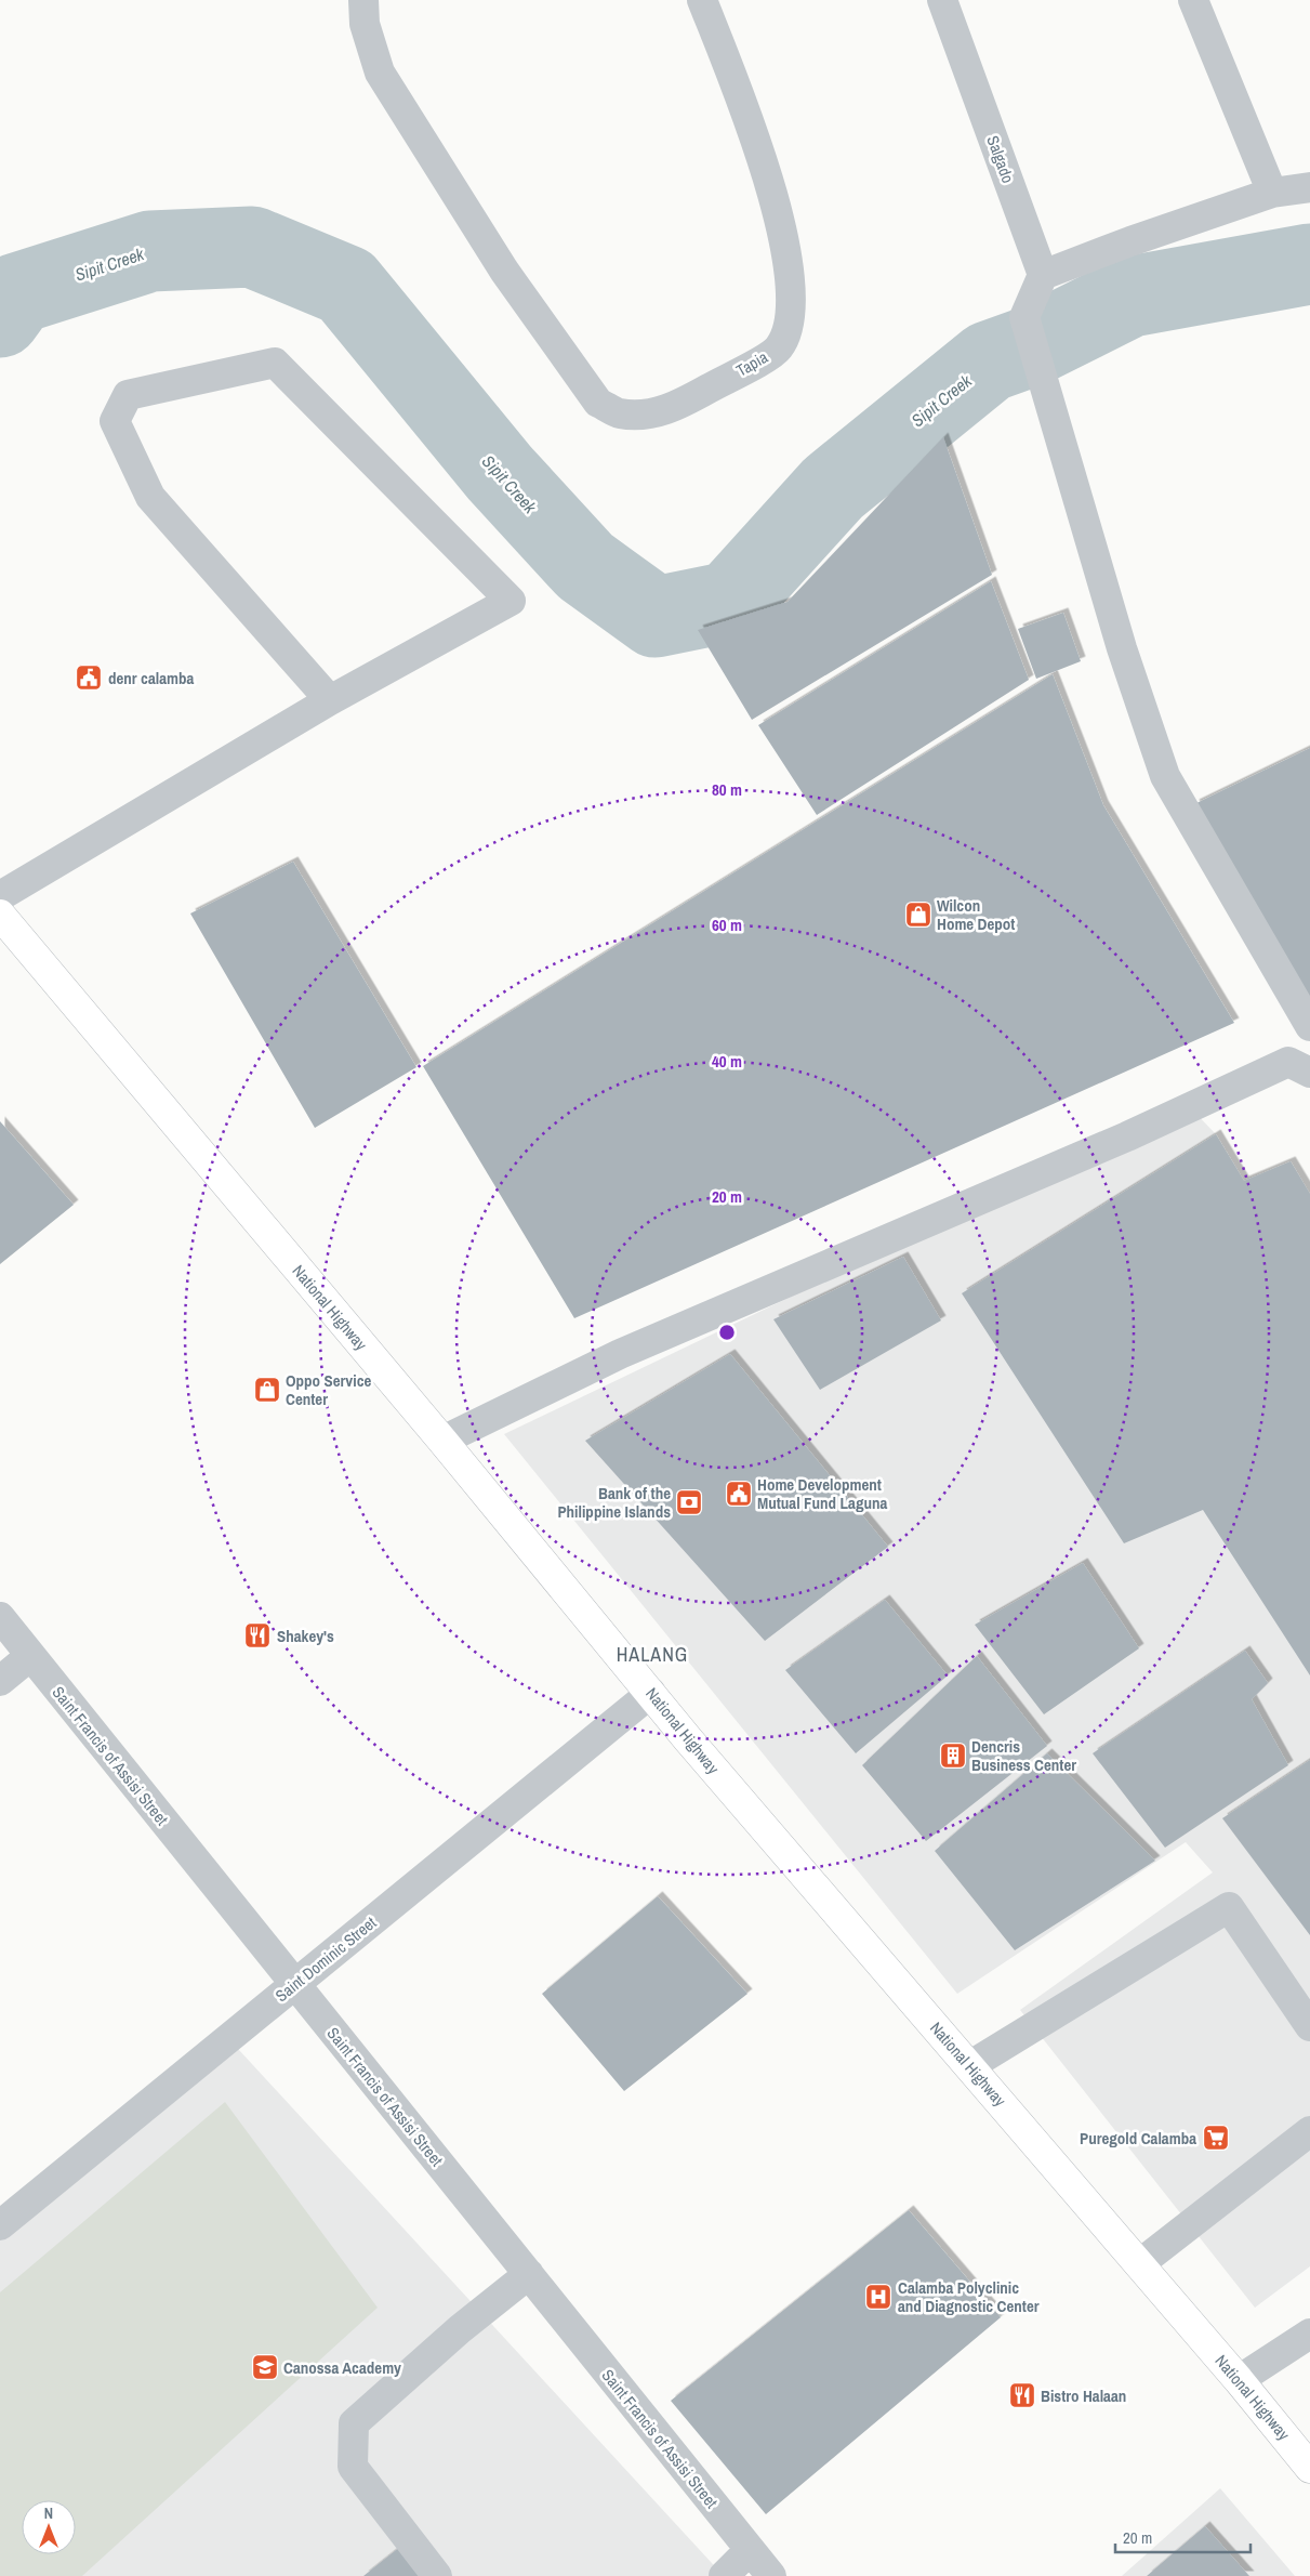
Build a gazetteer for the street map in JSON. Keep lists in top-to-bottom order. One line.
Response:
{"streets":{"main road":["National Highway"],"street":["Salgado","Tapia","Saint Francis of Assisi Street","Saint Dominic Street"]},"crossings":[["National Highway","Saint Dominic Street"],["Saint Francis of Assisi Street","Saint Dominic Street"]],"districts":["HALANG"],"water":["Sipit Creek"],"places":{"public building":["denr calamba","Home Development Mutual Fund Laguna"],"shop":["Wilcon Home Depot","Oppo Service Center"],"bank":["Bank of the Philippine Islands"],"restaurant":["Shakey's","Bistro Halaan"],"building":["Dencris Business Center"],"supermarket":["Puregold Calamba"],"hospital":["Calamba Polyclinic and Diagnostic Center"],"school or university":["Canossa Academy"]},"scale_bar":"20 m","north":"top","rings":["80 m","60 m","40 m","20 m"]}
